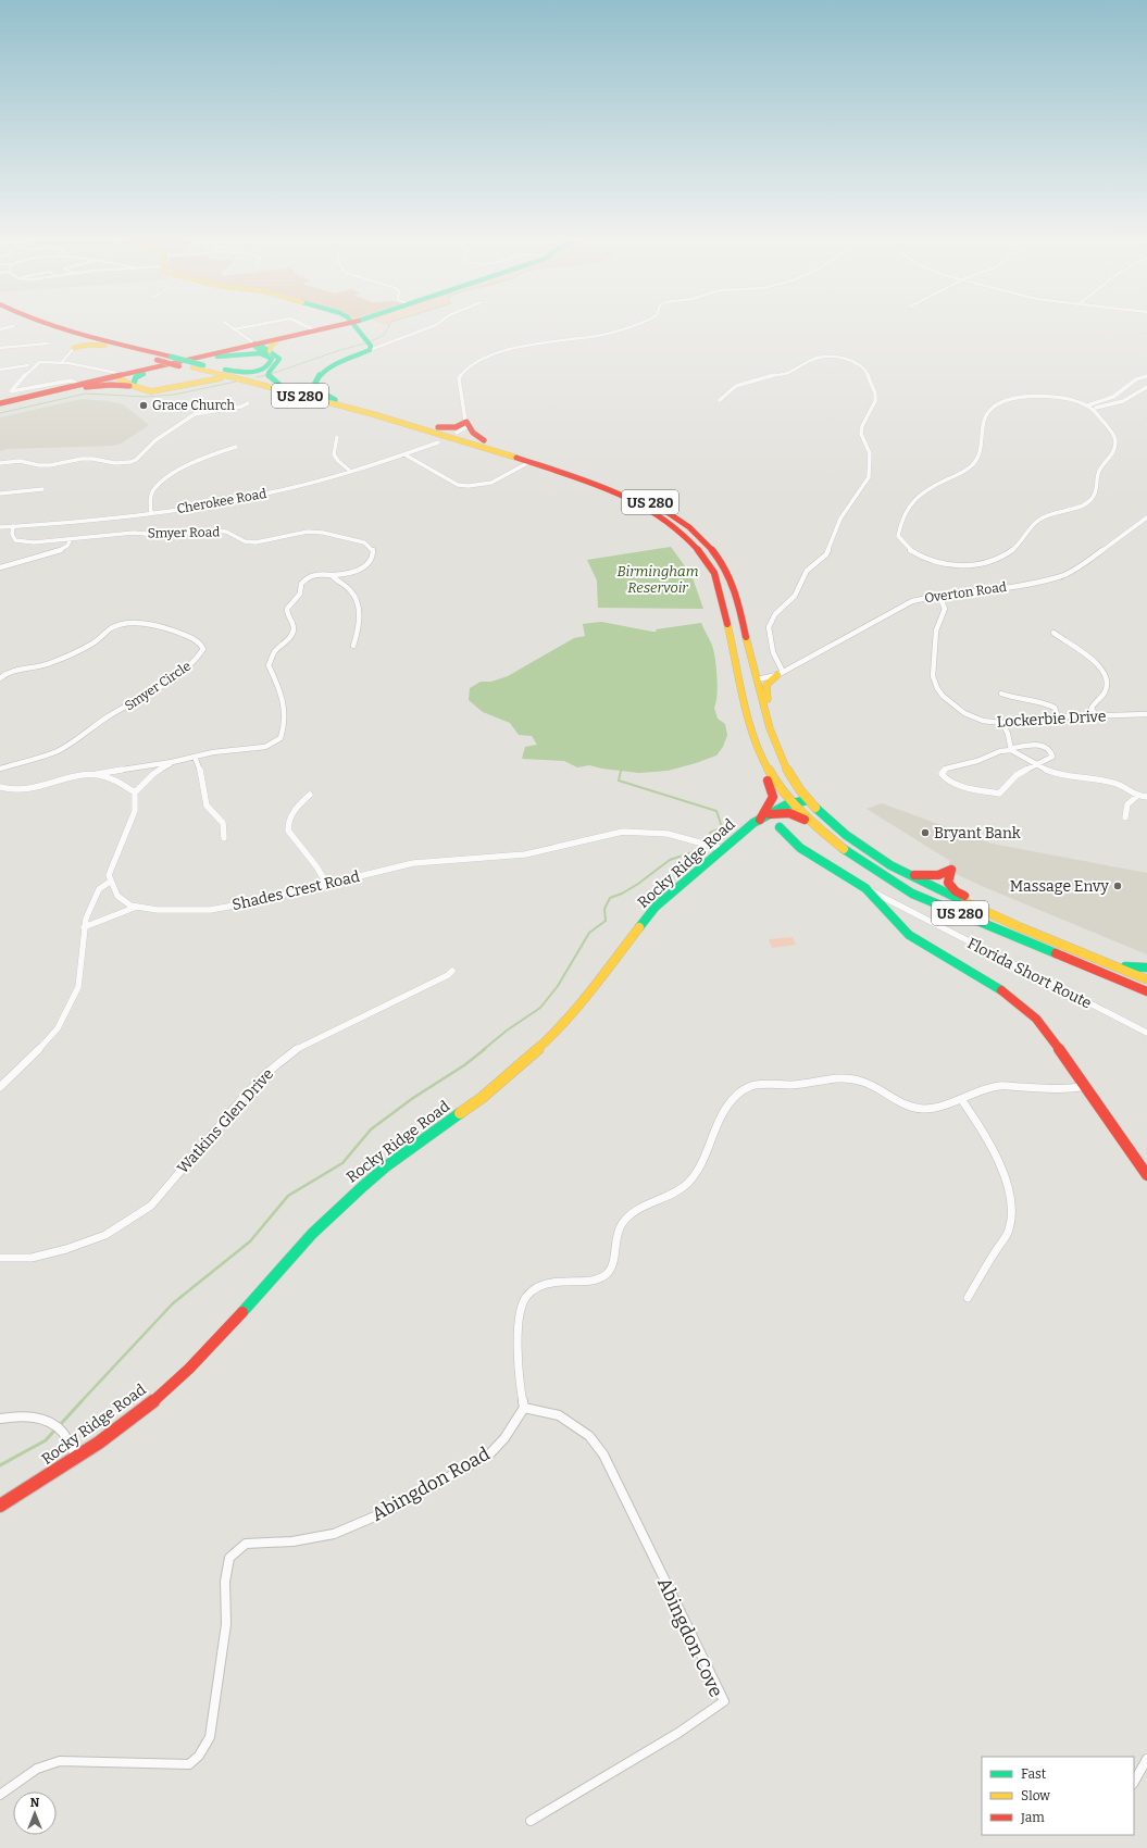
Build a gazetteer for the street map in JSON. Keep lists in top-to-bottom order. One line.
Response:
{"streets":{"main road":["US 280","Rocky Ridge Road"],"street":["Cherokee Road","Smyer Road","Overton Road","Smyer Circle","Lockerbie Drive","Shades Crest Road","Florida Short Route","Watkins Glen Drive","Abingdon Road","Abingdon Cove"]},"crossings":[["US 280","Overton Road"],["US 280","Rocky Ridge Road"],["Cherokee Road","Smyer Road"],["Overton Road","Lockerbie Drive"],["Rocky Ridge Road","Shades Crest Road"],["Abingdon Road","Abingdon Cove"]],"water":["Birmingham Reservoir"],"places":["Grace Church","Bryant Bank","Massage Envy"],"legend":["Fast","Slow","Jam"],"north":"top"}
